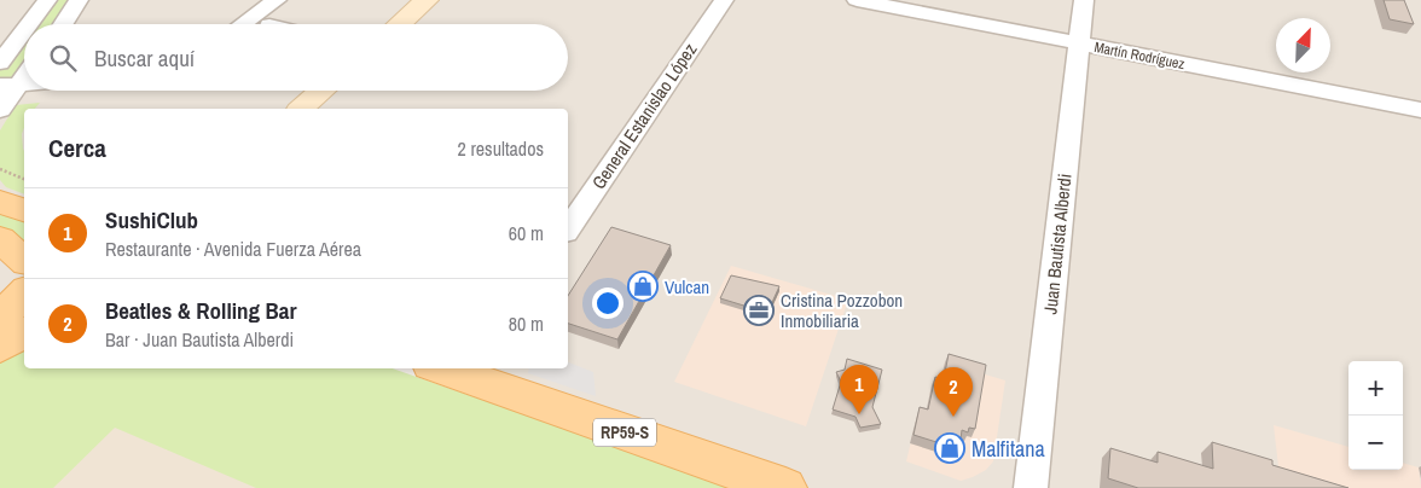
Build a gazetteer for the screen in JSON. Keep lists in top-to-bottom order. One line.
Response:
{"streets":{"main road":["RP59-S"],"street":["Martín Rodríguez","General Estanislao López","Juan Bautista Alberdi"]},"crossings":[["Martín Rodríguez","Juan Bautista Alberdi"]],"places":{"shop":["Vulcan","Malfitana"],"office":["Cristina Pozzobon Inmobiliaria"]},"north":"top right","page":{"search":"Buscar aquí","heading":["Cerca","2 resultados"],"list":[{"mark":"1","name":"SushiClub","note":"Restaurante · Avenida Fuerza Aérea","value":"60 m"},{"mark":"2","name":"Beatles & Rolling Bar","note":"Bar · Juan Bautista Alberdi","value":"80 m"}],"map_buttons":["+","−"],"pins":["1","2"]}}
